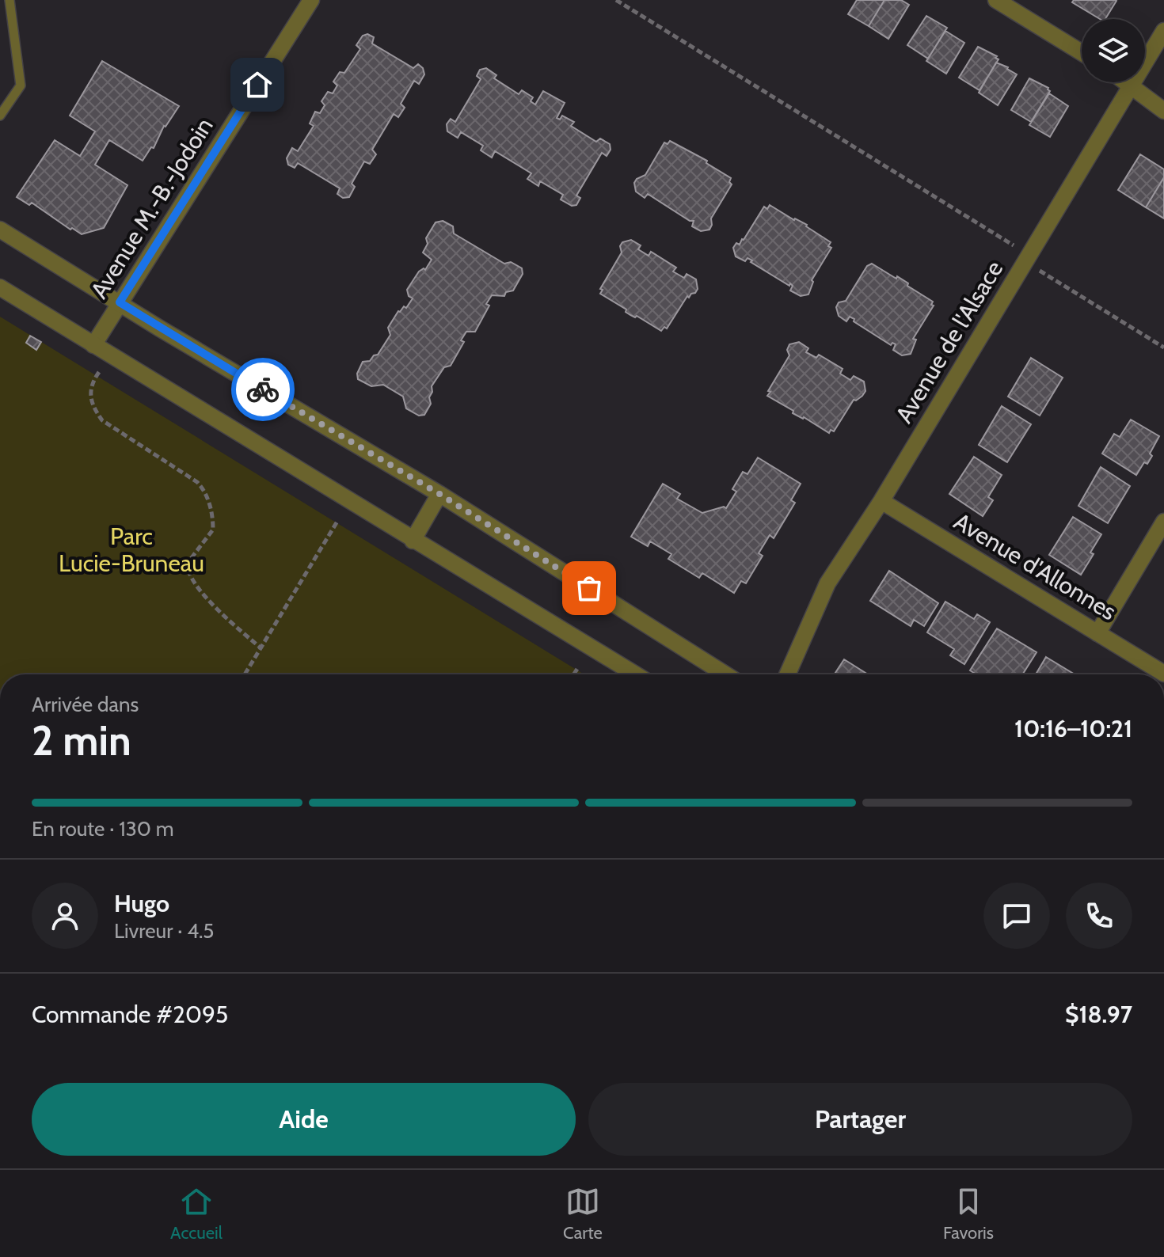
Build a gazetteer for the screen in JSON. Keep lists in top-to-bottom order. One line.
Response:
{"streets":{"street":["Avenue M.-B.-Jodoin","Avenue de l'Alsace","Avenue d'Allonnes"]},"crossings":[["Avenue de l'Alsace","Avenue d'Allonnes"]],"parks":["Parc Lucie-Bruneau"],"page":{"heading":["2 min","Arrivée dans","10:16–10:21"],"panel":["Hugo","Livreur · 4.5","Commande #2095","$18.97"],"bar":"En route · 130 m","buttons":["Aide","Partager"],"tabs":["Accueil","Carte","Favoris"]}}
